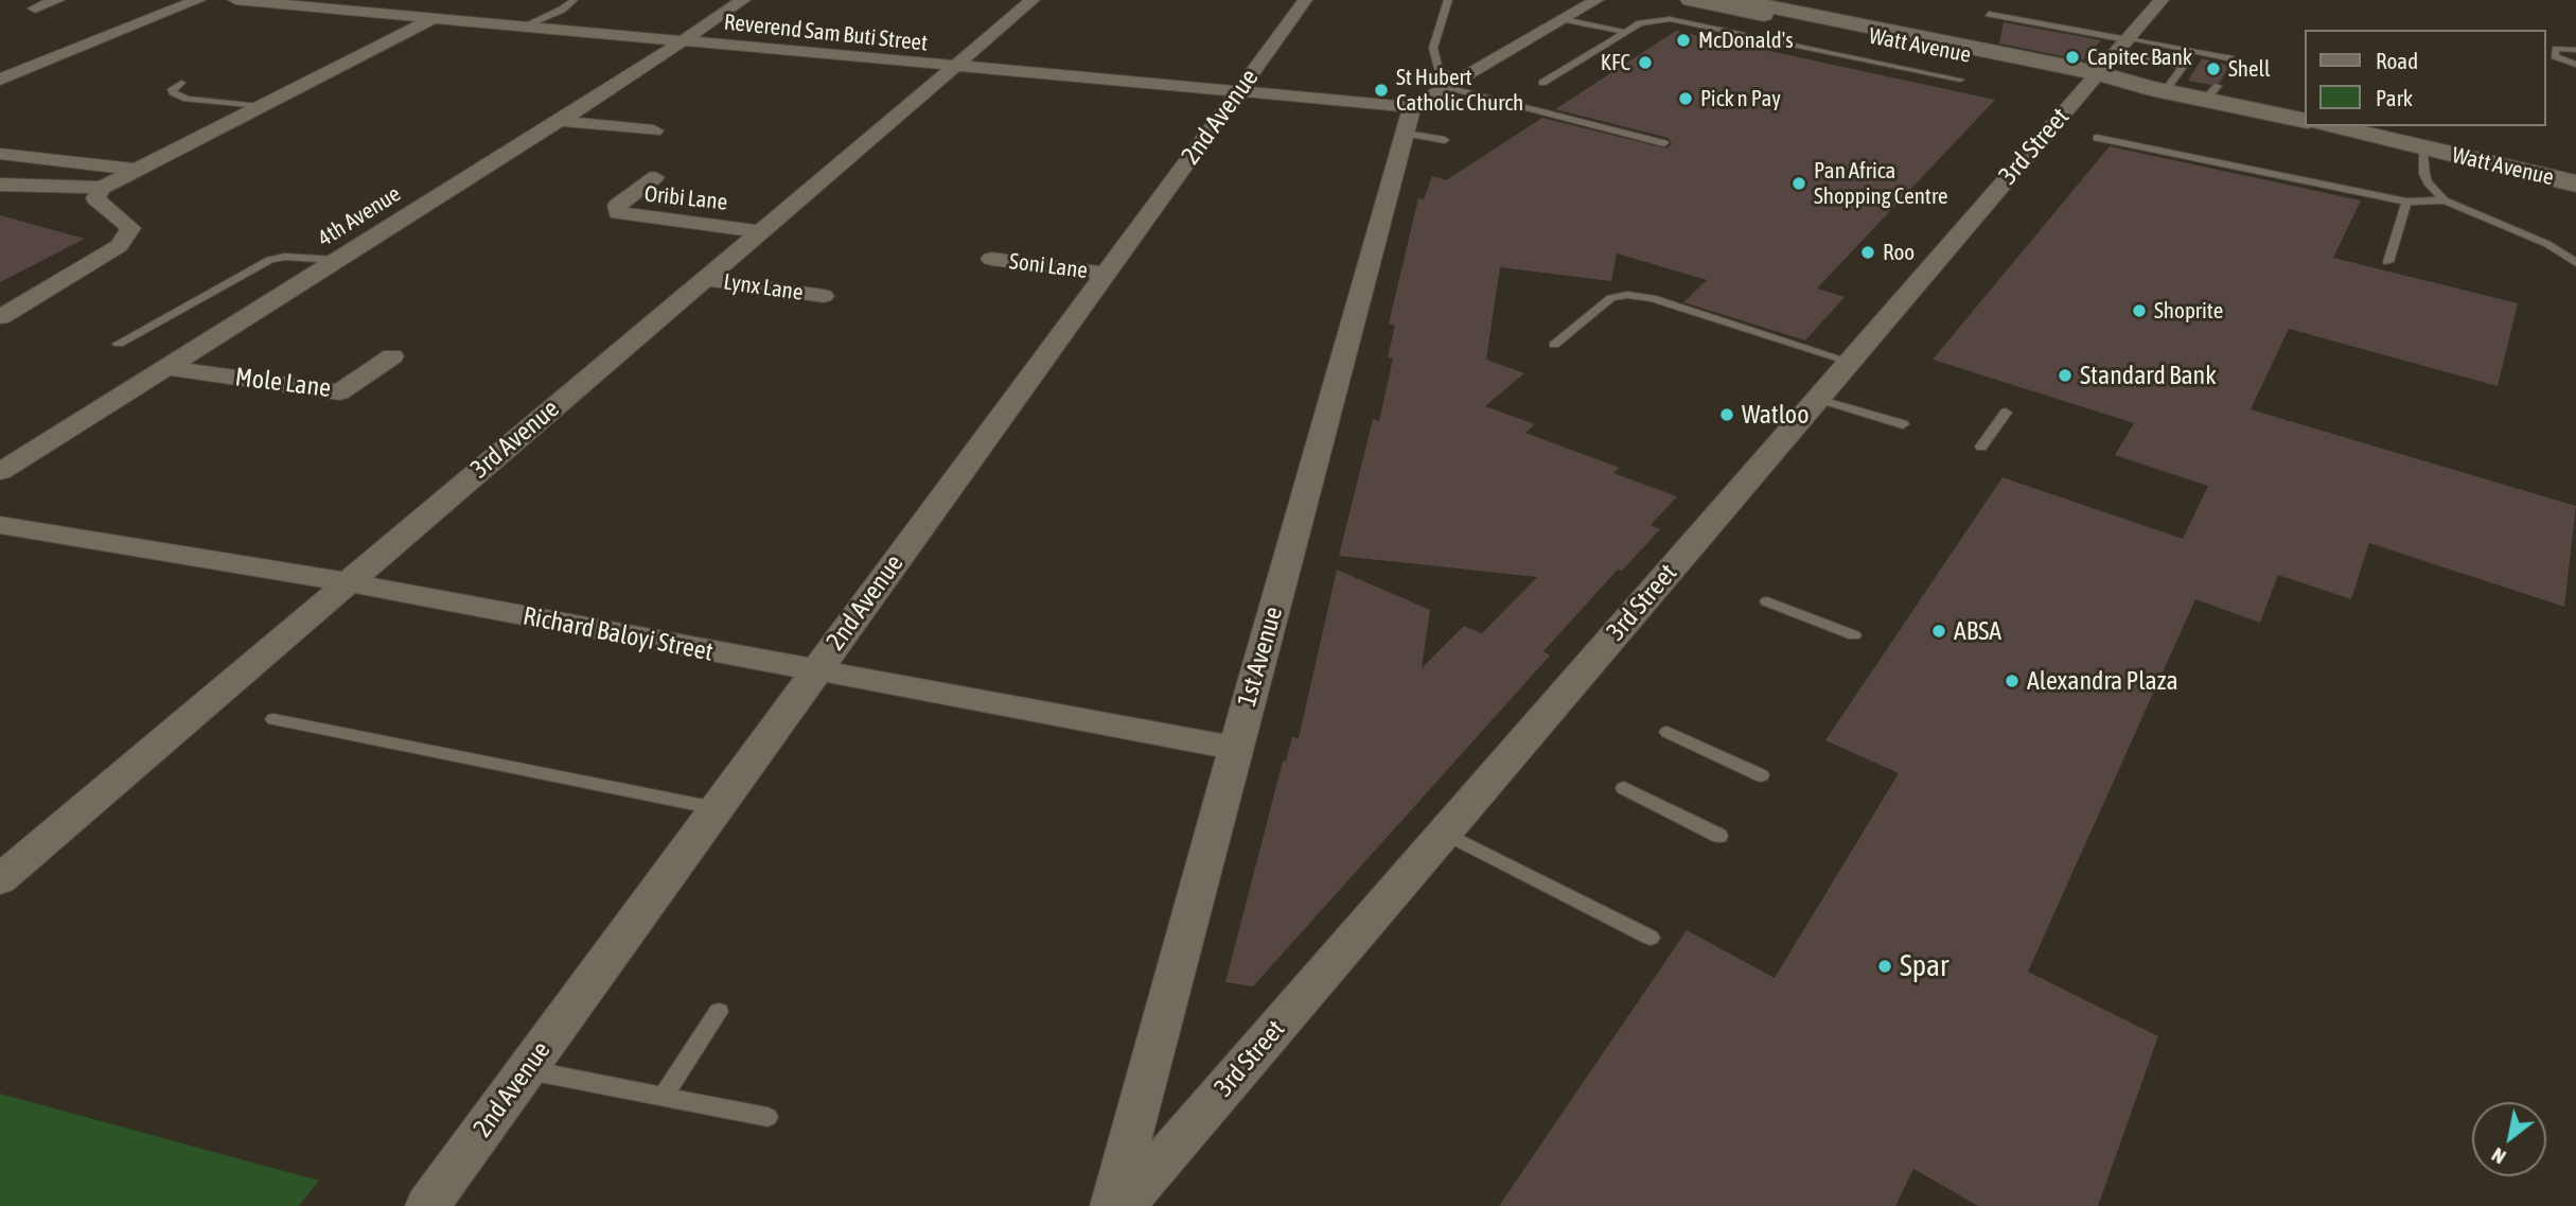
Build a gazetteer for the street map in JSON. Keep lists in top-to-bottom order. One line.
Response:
{"streets":{"street":["Reverend Sam Buti Street","Watt Avenue","2nd Avenue","3rd Street","Oribi Lane","4th Avenue","Soni Lane","Lynx Lane","Mole Lane","3rd Avenue","Richard Baloyi Street","1st Avenue"]},"crossings":[["Reverend Sam Buti Street","2nd Avenue"],["Reverend Sam Buti Street","4th Avenue"],["Reverend Sam Buti Street","3rd Avenue"],["Reverend Sam Buti Street","1st Avenue"],["Watt Avenue","3rd Street"],["2nd Avenue","Soni Lane"],["2nd Avenue","Richard Baloyi Street"],["Oribi Lane","3rd Avenue"],["4th Avenue","Mole Lane"],["Lynx Lane","3rd Avenue"],["3rd Avenue","Richard Baloyi Street"],["Richard Baloyi Street","1st Avenue"]],"places":["McDonald's","Capitec Bank","KFC","Shell","St Hubert Catholic Church","Pick n Pay","Pan Africa Shopping Centre","Roo","Shoprite","Standard Bank","Watloo","ABSA","Alexandra Plaza","Spar"],"legend":["Road","Park"],"north":"bottom left"}
